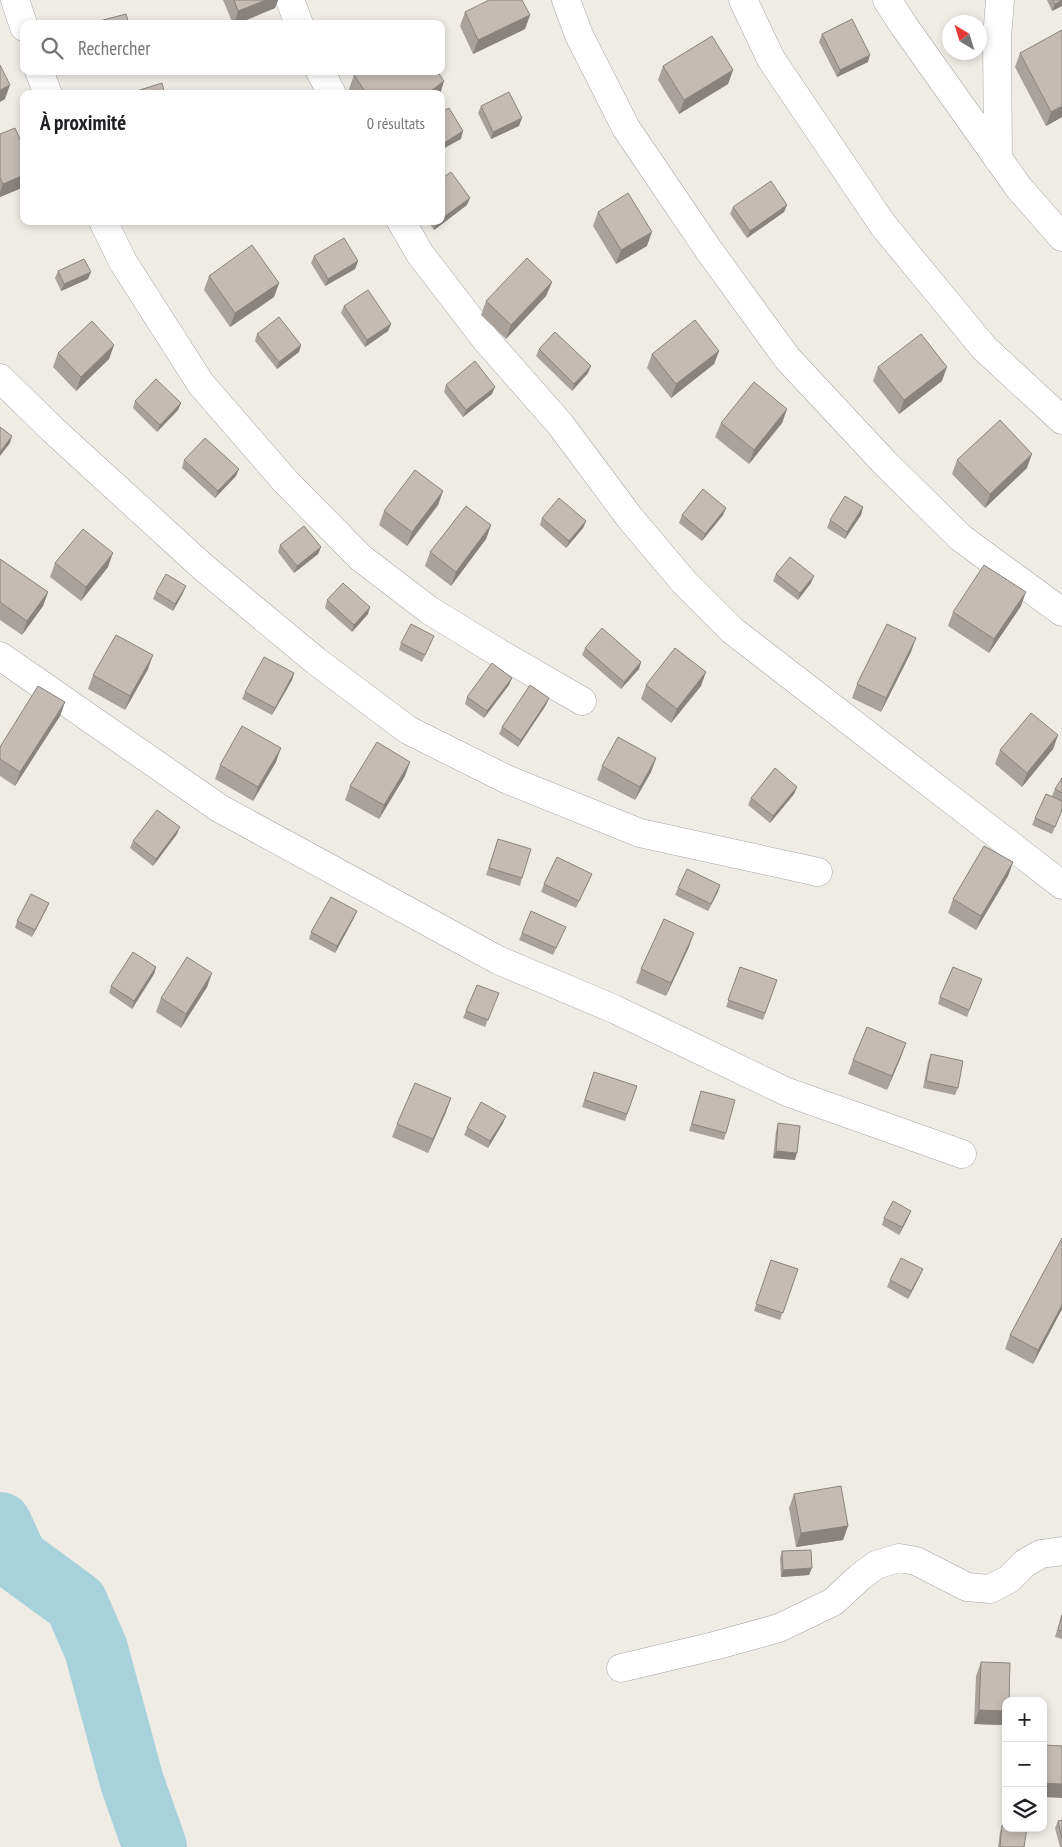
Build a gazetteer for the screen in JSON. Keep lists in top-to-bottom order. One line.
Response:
{"north":"top left","page":{"search":"Rechercher","heading":["À proximité","0 résultats"],"map_buttons":["+","−"]}}
